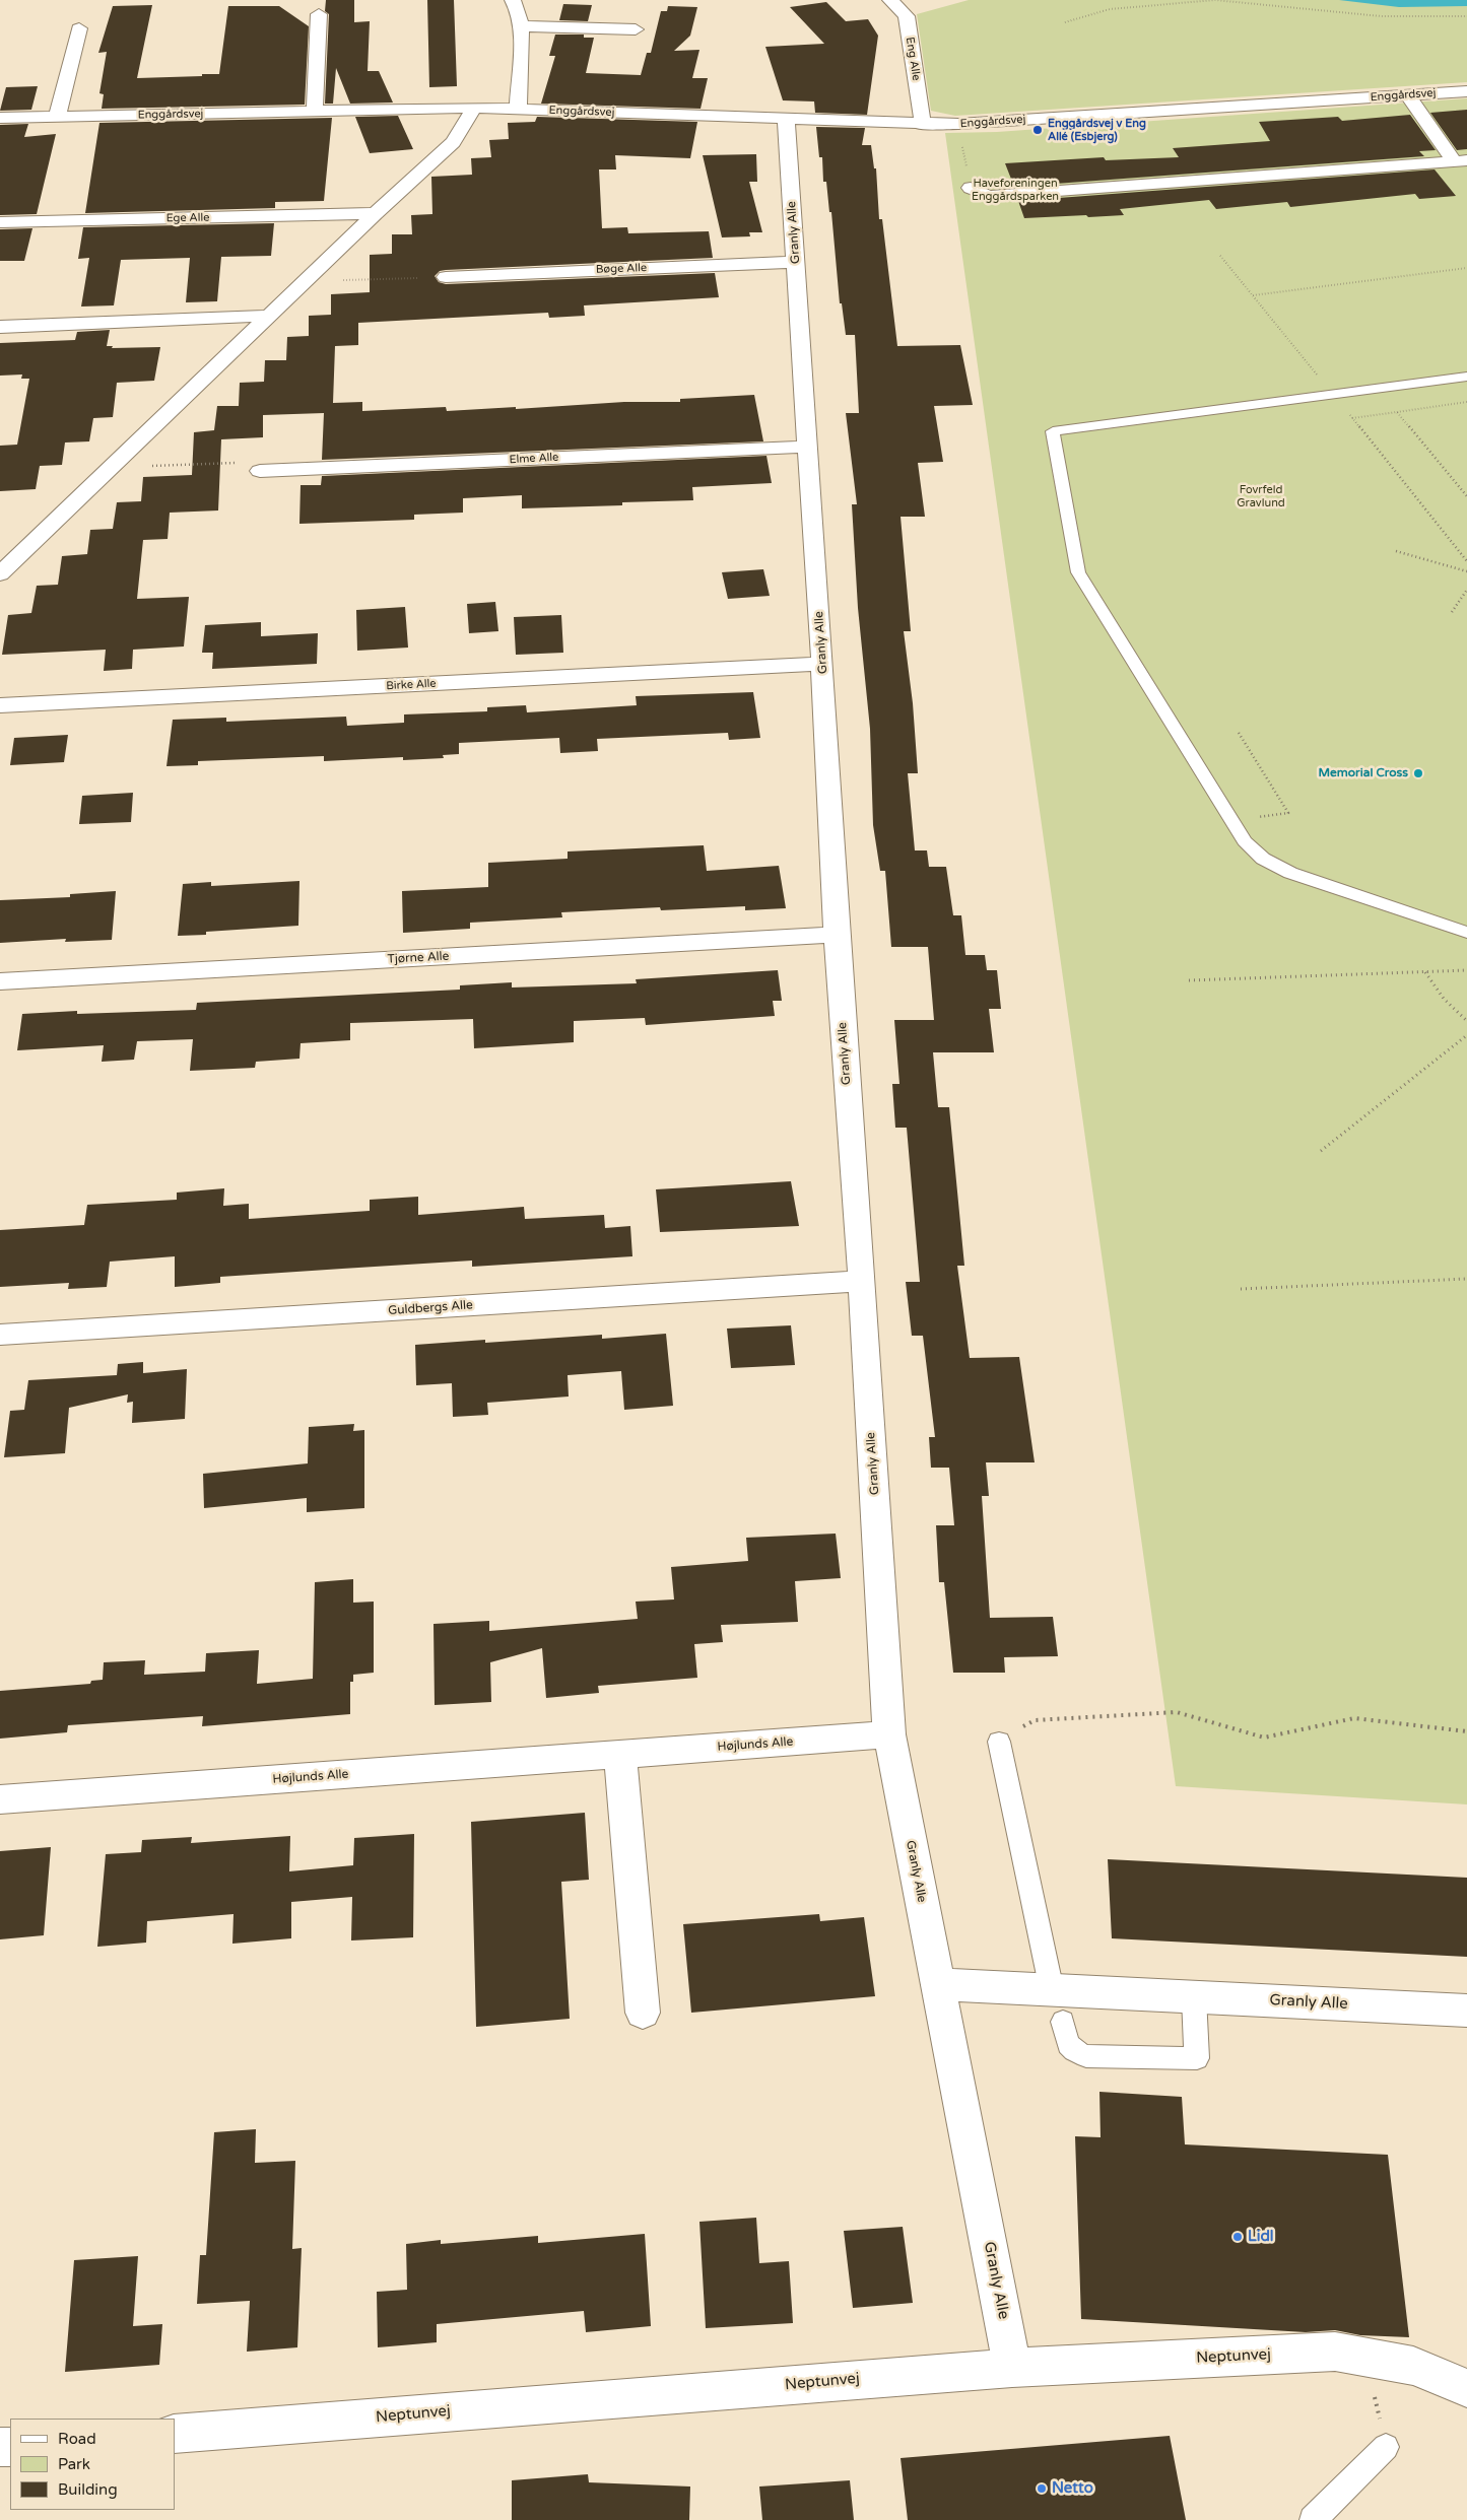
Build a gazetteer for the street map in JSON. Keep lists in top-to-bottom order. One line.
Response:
{"streets":{"street":["Eng Alle","Enggårdsvej","Ege Alle","Granly Alle","Bøge Alle","Elme Alle","Birke Alle","Tjørne Alle","Guldbergs Alle","Højlunds Alle","Neptunvej"]},"crossings":[["Eng Alle","Enggårdsvej"],["Enggårdsvej","Granly Alle"],["Granly Alle","Bøge Alle"],["Granly Alle","Elme Alle"],["Granly Alle","Birke Alle"],["Granly Alle","Tjørne Alle"],["Granly Alle","Guldbergs Alle"],["Granly Alle","Højlunds Alle"],["Granly Alle","Neptunvej"]],"parks":["Haveforeningen Enggårdsparken","Fovrfeld Gravlund"],"places":["Enggårdsvej v Eng Allé (Esbjerg)","Memorial Cross","Lidl","Netto"],"legend":["Road","Park","Building"]}
